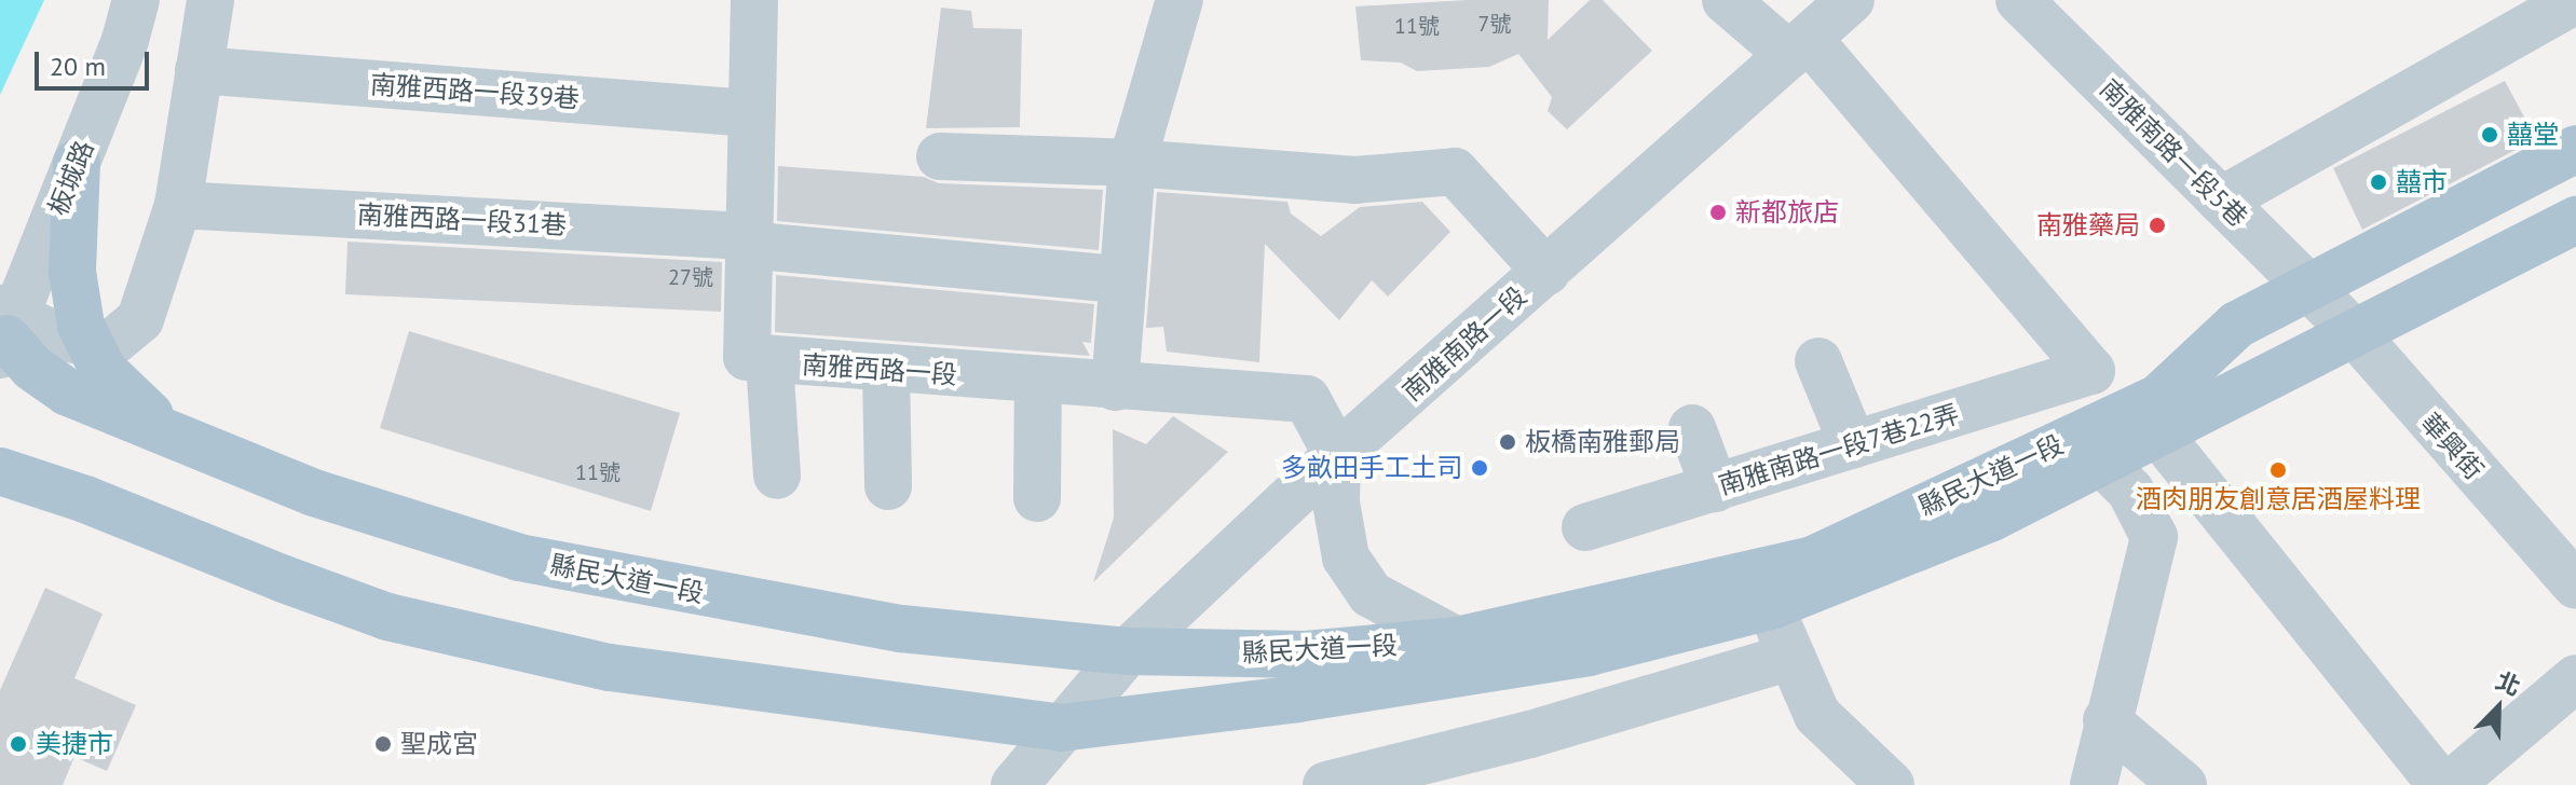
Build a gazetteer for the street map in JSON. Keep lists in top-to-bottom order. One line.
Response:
{"streets":{"main road":["縣民大道一段"],"street":["南雅西路一段39巷","南雅南路一段5巷","板城路","南雅西路一段31巷","南雅南路一段","南雅西路一段","華興街","南雅南路一段7巷22弄"]},"crossings":[["南雅西路一段39巷","南雅西路一段"],["南雅南路一段5巷","華興街"],["南雅南路一段5巷","縣民大道一段"],["板城路","縣民大道一段"],["南雅西路一段31巷","南雅西路一段"],["南雅南路一段","南雅西路一段"],["南雅南路一段","南雅南路一段7巷22弄"],["南雅南路一段","縣民大道一段"],["華興街","縣民大道一段"]],"places":["囍堂","囍市","新都旅店","南雅藥局","板橋南雅郵局","多畝田手工土司","酒肉朋友創意居酒屋料理","美捷市","聖成宮"],"house_numbers":["7號","11號","27號","11號"],"scale_bar":"20 m","north":"top right"}
